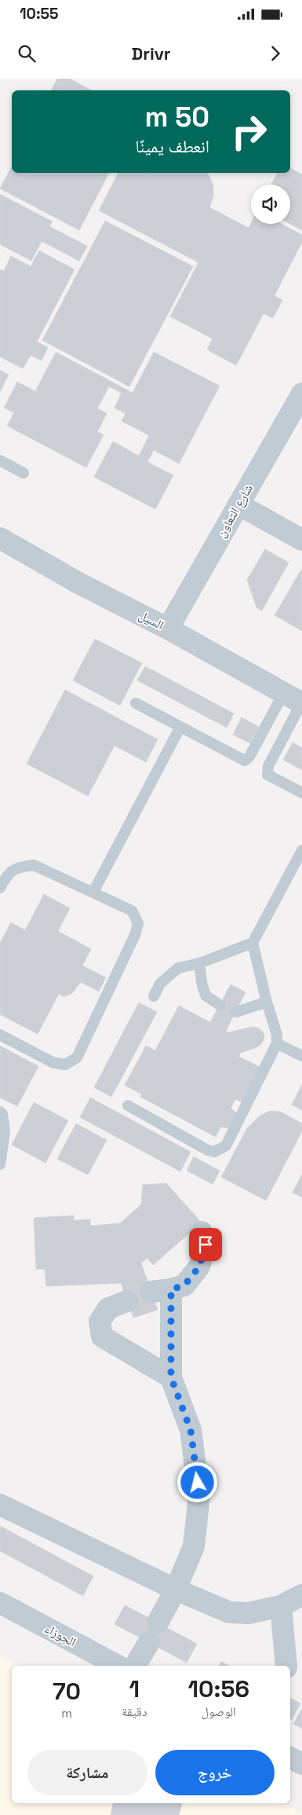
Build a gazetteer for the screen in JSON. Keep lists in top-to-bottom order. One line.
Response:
{"streets":{"street":["شارع التعاون","السيل","الجوزاء"]},"crossings":[["شارع التعاون","السيل"]],"page":{"status":"10:55","header":"Drivr","turn":["50 m","انعطف يمينًا"],"eta":["10:56","الوصول","1","دقيقة","70","m"],"buttons":["خروج","مشاركة"]}}
